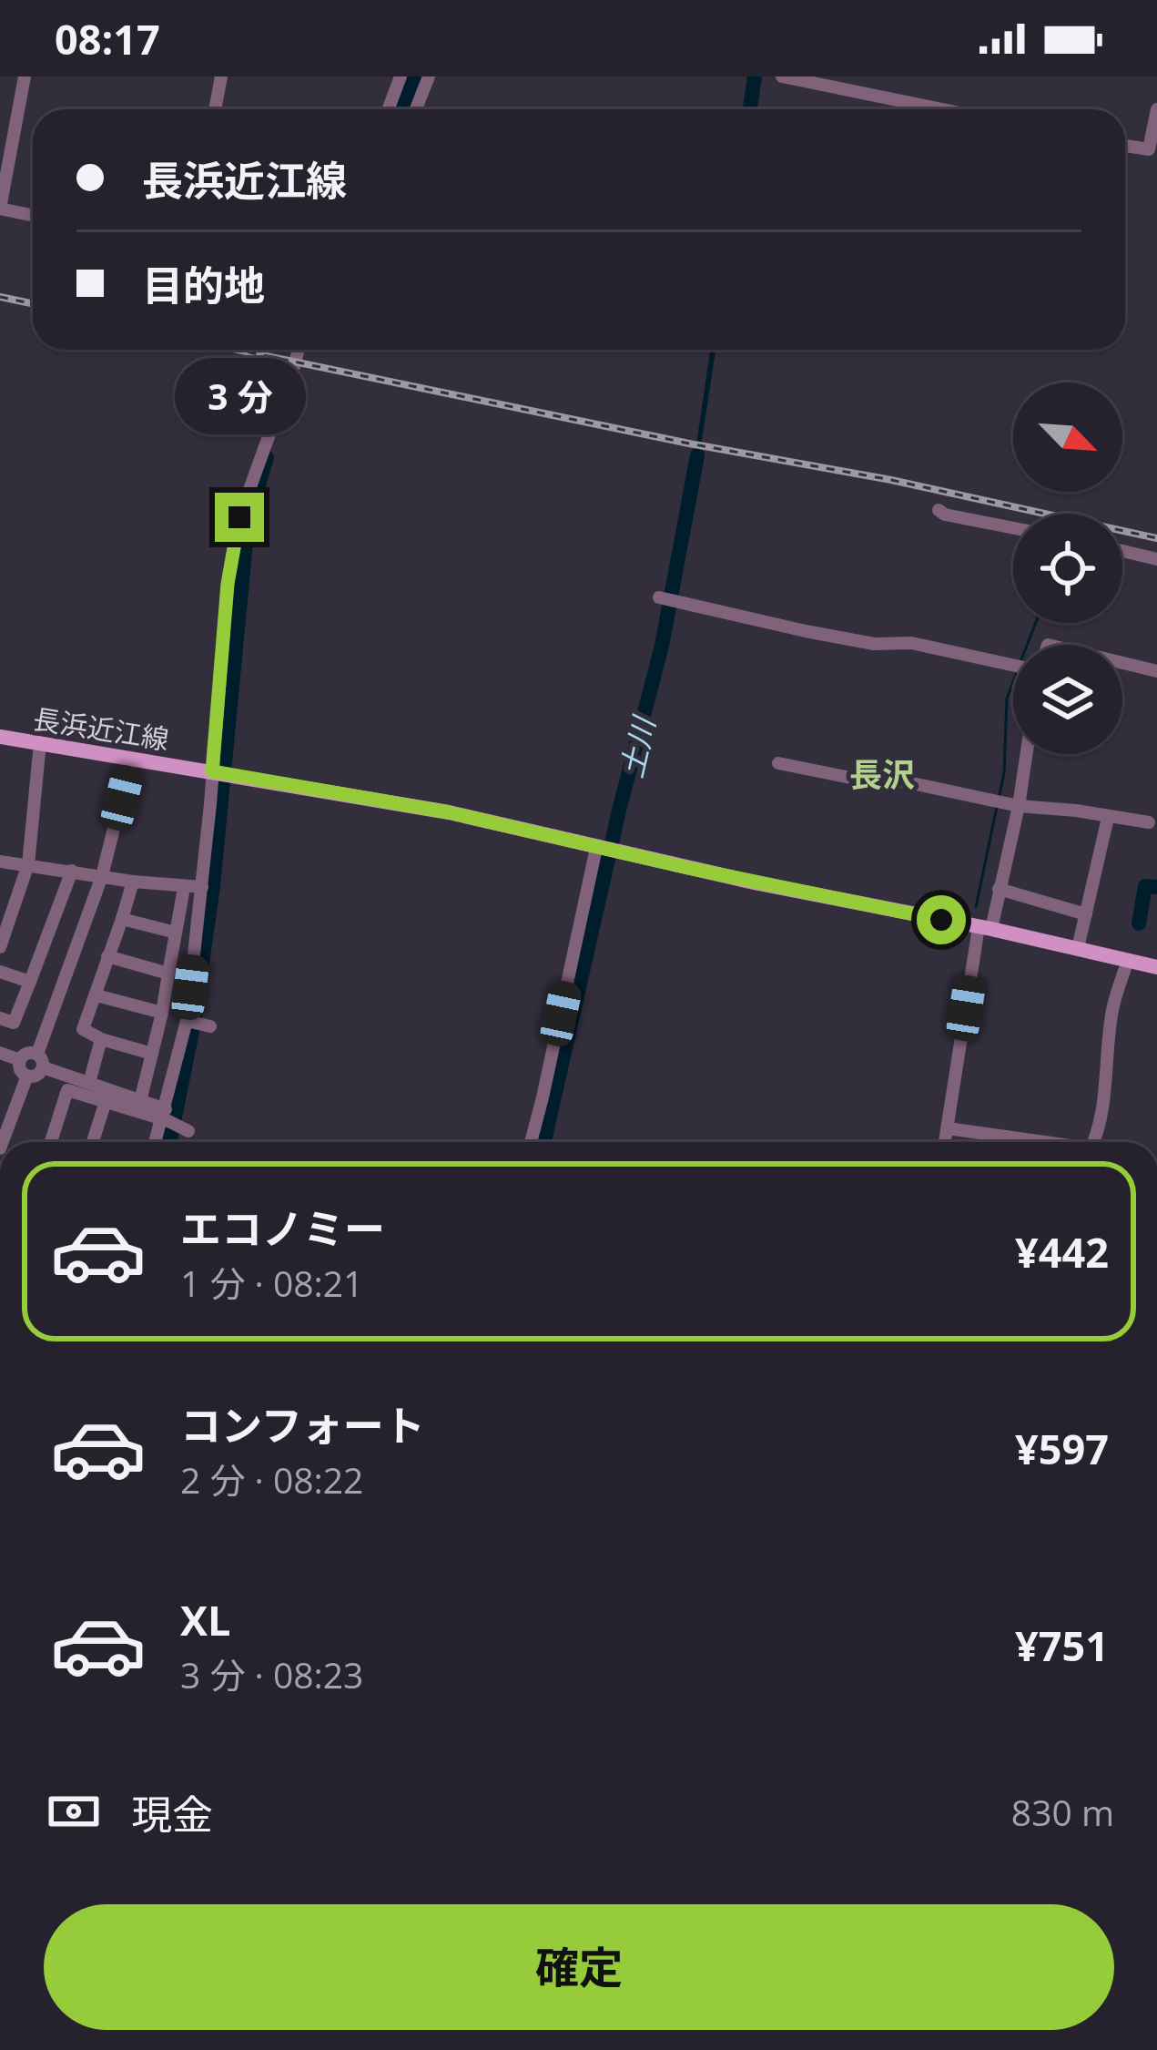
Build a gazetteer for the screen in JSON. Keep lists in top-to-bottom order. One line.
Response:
{"streets":{"main road":["長浜近江線"]},"districts":["長沢"],"water":["土川"],"north":"bottom right","page":{"status":"08:17","banner":["長浜近江線","目的地"],"bubble":"3 分","list":[{"name":"エコノミー","note":"1 分 · 08:21","value":"¥442"},{"name":"コンフォート","note":"2 分 · 08:22","value":"¥597"},{"name":"XL","note":"3 分 · 08:23","value":"¥751"}],"pay":["現金","830 m"],"buttons":"確定"}}
